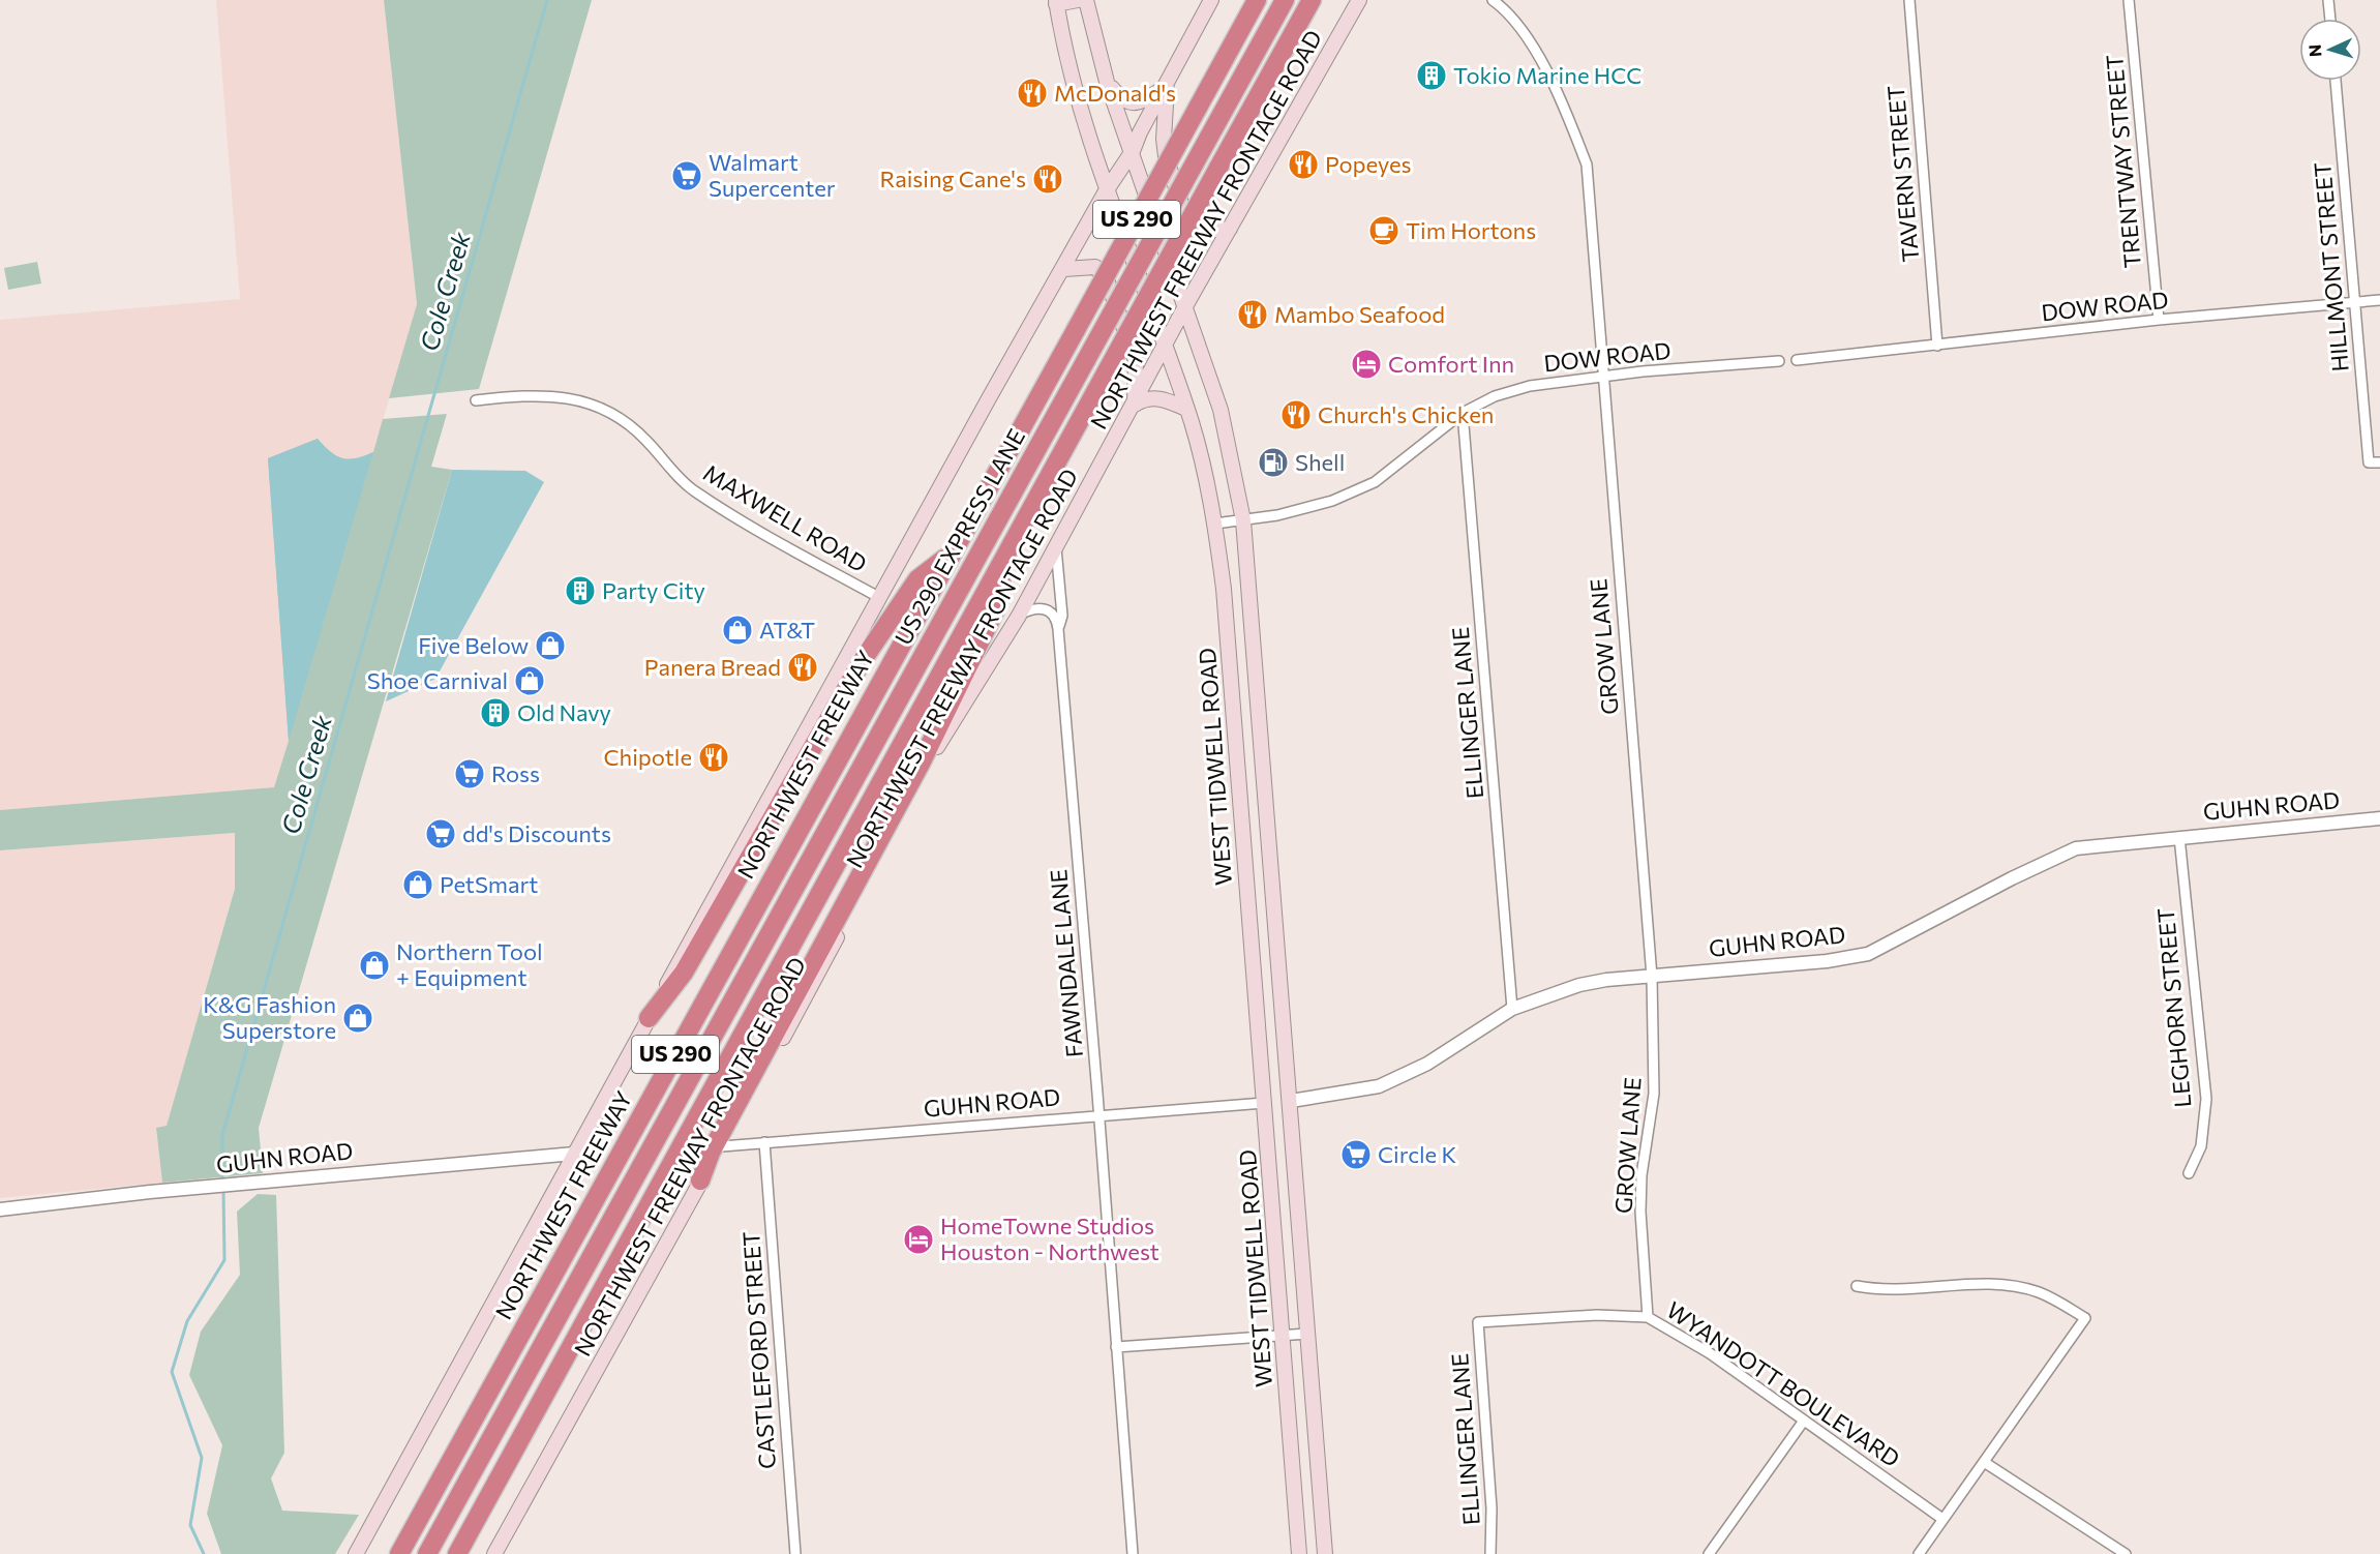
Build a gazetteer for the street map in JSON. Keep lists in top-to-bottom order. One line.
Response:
{"streets":{"highway":["US 290","US 290 EXPRESS LANE","NORTHWEST FREEWAY"],"main road":["NORTHWEST FREEWAY FRONTAGE ROAD","WEST TIDWELL ROAD"],"street":["TRENTWAY STREET","TAVERN STREET","HILLMONT STREET","DOW ROAD","MAXWELL ROAD","GROW LANE","ELLINGER LANE","GUHN ROAD","FAWNDALE LANE","LEGHORN STREET","CASTLEFORD STREET","WYANDOTT BOULEVARD"]},"crossings":[["TRENTWAY STREET","DOW ROAD"],["TAVERN STREET","DOW ROAD"],["NORTHWEST FREEWAY FRONTAGE ROAD","WEST TIDWELL ROAD"],["NORTHWEST FREEWAY FRONTAGE ROAD","GUHN ROAD"],["NORTHWEST FREEWAY FRONTAGE ROAD","FAWNDALE LANE"],["HILLMONT STREET","DOW ROAD"],["DOW ROAD","GROW LANE"],["DOW ROAD","ELLINGER LANE"],["DOW ROAD","WEST TIDWELL ROAD"],["GROW LANE","GUHN ROAD"],["GROW LANE","WYANDOTT BOULEVARD"],["ELLINGER LANE","GUHN ROAD"],["ELLINGER LANE","WYANDOTT BOULEVARD"],["WEST TIDWELL ROAD","GUHN ROAD"],["GUHN ROAD","FAWNDALE LANE"],["GUHN ROAD","LEGHORN STREET"],["GUHN ROAD","CASTLEFORD STREET"]],"water":["Cole Creek"],"places":{"building":["Tokio Marine HCC","Party City","Old Navy"],"restaurant":["McDonald's","Popeyes","Raising Cane's","Mambo Seafood","Church's Chicken","Panera Bread","Chipotle"],"supermarket":["Walmart Supercenter","Ross","dd's Discounts","Circle K"],"cafe":["Tim Hortons"],"hotel":["Comfort Inn","HomeTowne Studios Houston - Northwest"],"fuel station":["Shell"],"shop":["AT&T","Five Below","Shoe Carnival","PetSmart","Northern Tool + Equipment","K&G Fashion Superstore"]},"north":"left"}
